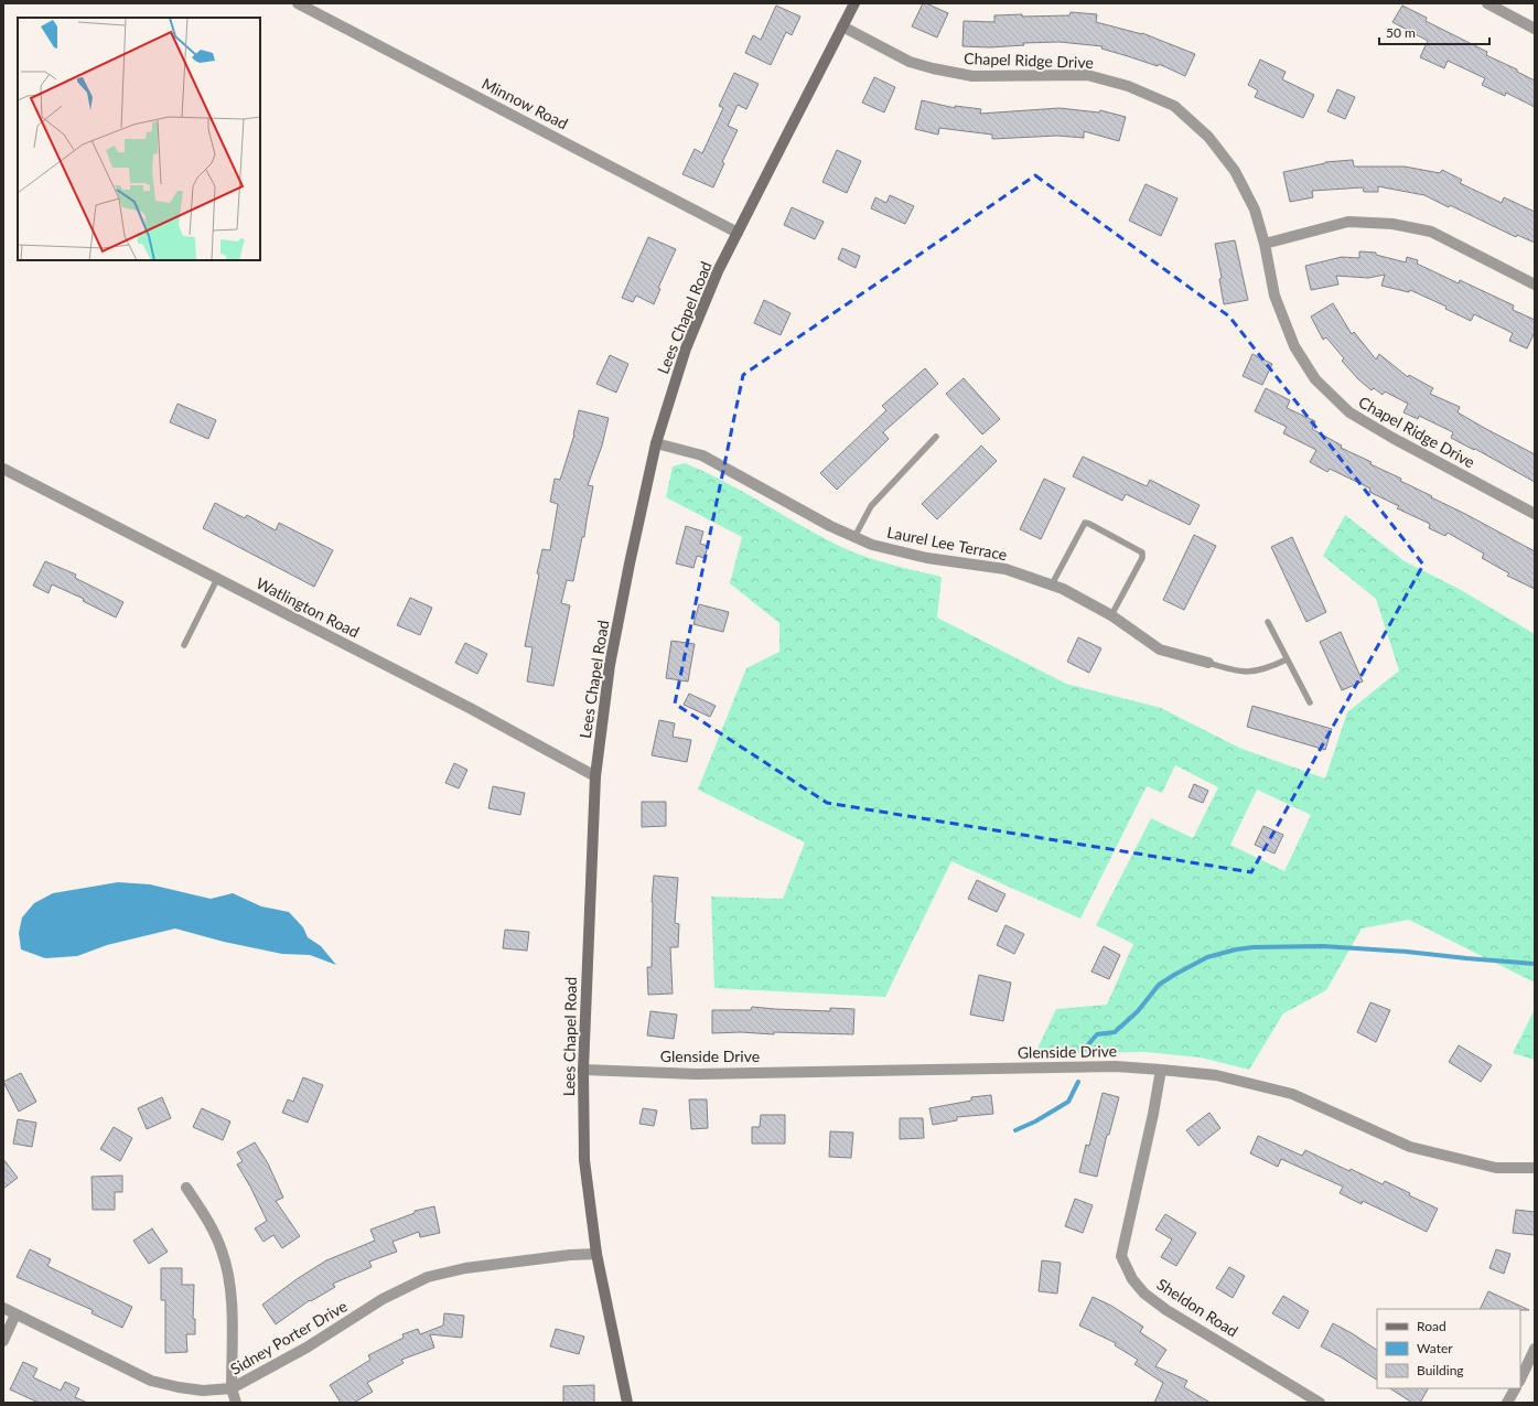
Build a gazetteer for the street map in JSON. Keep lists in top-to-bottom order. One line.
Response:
{"streets":{"main road":["Lees Chapel Road"],"street":["Chapel Ridge Drive","Minnow Road","Laurel Lee Terrace","Watlington Road","Glenside Drive","Sheldon Road","Sidney Porter Drive"]},"crossings":[["Chapel Ridge Drive","Lees Chapel Road"],["Minnow Road","Lees Chapel Road"],["Lees Chapel Road","Laurel Lee Terrace"],["Lees Chapel Road","Watlington Road"],["Lees Chapel Road","Glenside Drive"],["Lees Chapel Road","Sidney Porter Drive"],["Glenside Drive","Sheldon Road"]],"legend":["Road","Water","Building"],"scale_bar":"50 m"}
